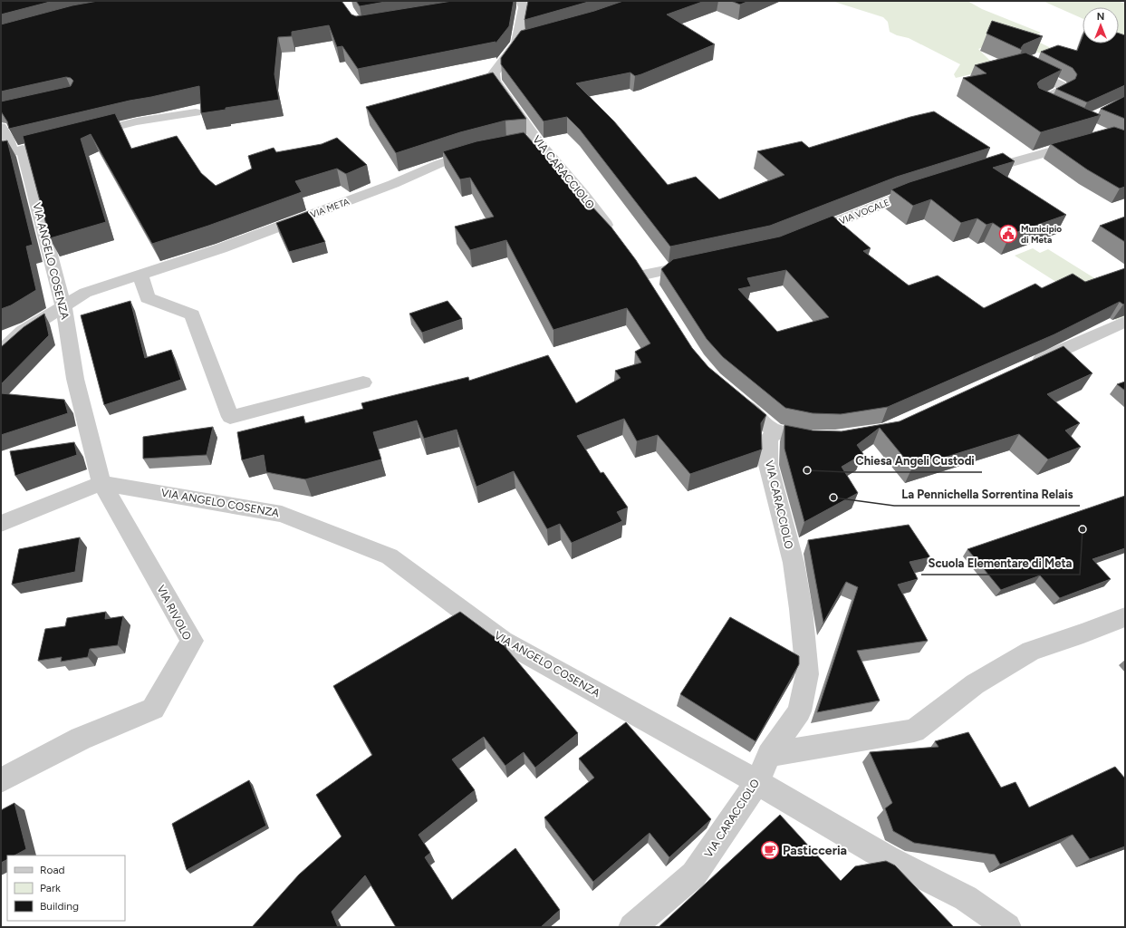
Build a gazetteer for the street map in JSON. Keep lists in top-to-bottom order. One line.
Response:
{"streets":{"street":["VIA CARACCIOLO","VIA META","VIA VOCALE","VIA ANGELO COSENZA","VIA RIVOLO"]},"crossings":[["VIA CARACCIOLO","VIA ANGELO COSENZA"],["VIA META","VIA ANGELO COSENZA"],["VIA ANGELO COSENZA","VIA RIVOLO"]],"places":{"public building":["Municipio di Meta"],"other":["Chiesa Angeli Custodi","La Pennichella Sorrentina Relais","Scuola Elementare di Meta"],"cafe":["Pasticceria"]},"legend":["Road","Park","Building"],"north":"top"}
